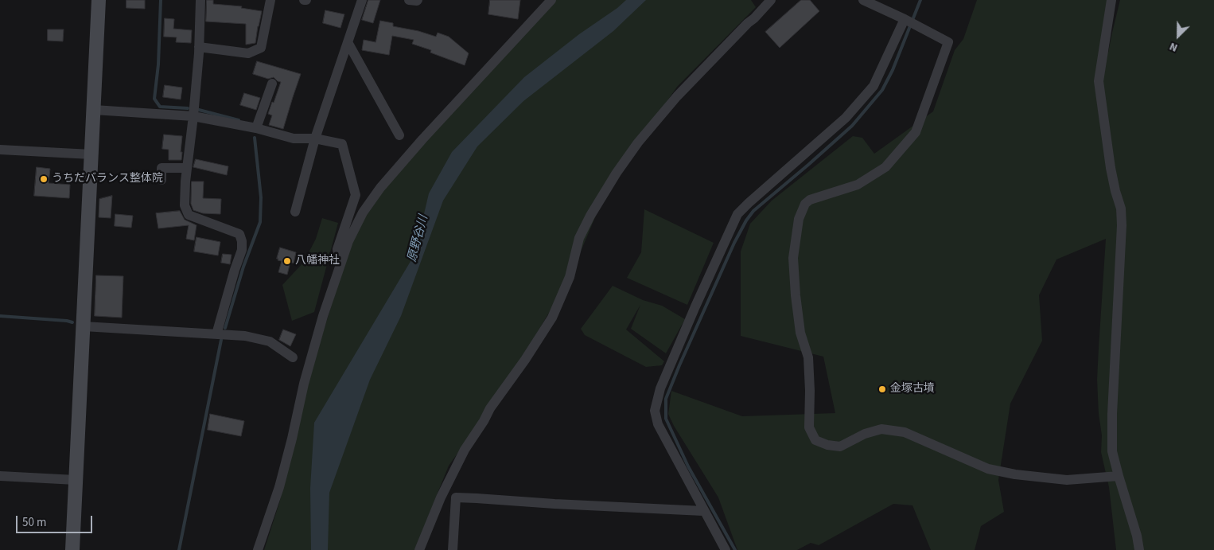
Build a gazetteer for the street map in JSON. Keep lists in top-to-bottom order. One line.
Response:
{"water":["原野谷川"],"places":["うちだバランス整体院","八幡神社","金塚古墳"],"scale_bar":"50 m","north":"bottom left"}
